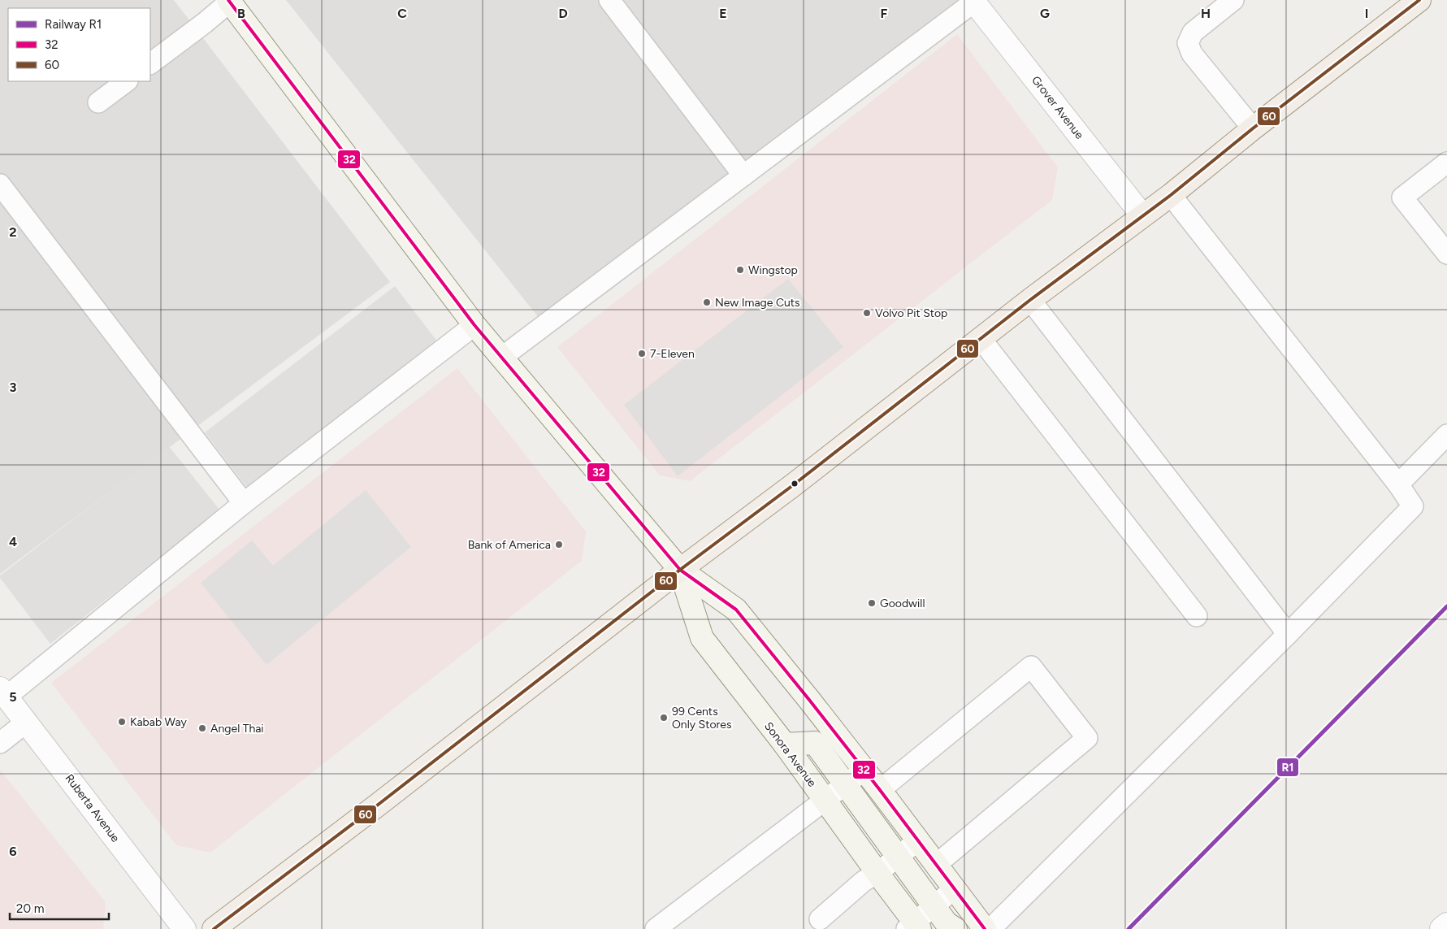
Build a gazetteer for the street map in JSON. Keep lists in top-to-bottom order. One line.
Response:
{"streets":{"main road":["Sonora Avenue"],"street":["Grover Avenue","Ruberta Avenue"]},"places":["Wingstop","New Image Cuts","Volvo Pit Stop","7-Eleven","Bank of America","Goodwill","99 Cents Only Stores","Kabab Way","Angel Thai"],"lines":["transit line 32","transit line 60","rail line R1"],"legend":["Railway R1","32","60"],"scale_bar":"20 m","grid":{"columns":["B","C","D","E","F","G","H","I"],"rows":["2","3","4","5","6"]}}
